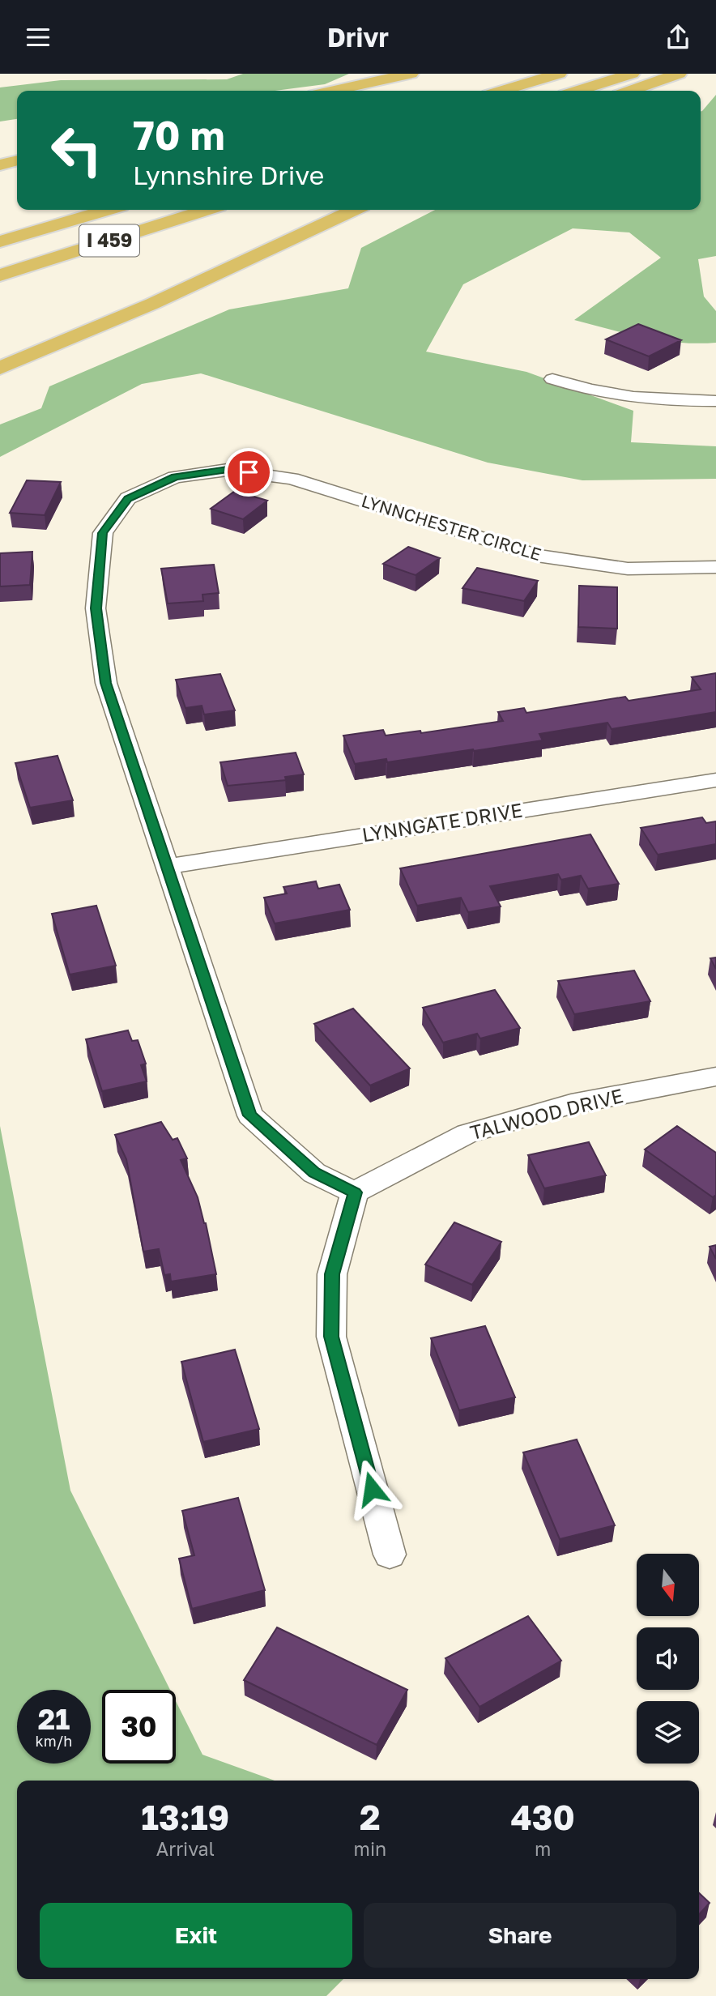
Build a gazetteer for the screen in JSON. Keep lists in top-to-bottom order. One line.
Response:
{"streets":{"highway":["I 459"],"street":["LYNNCHESTER CIRCLE","LYNNGATE DRIVE","TALWOOD DRIVE"]},"crossings":[["LYNNCHESTER CIRCLE","LYNNGATE DRIVE"],["LYNNCHESTER CIRCLE","TALWOOD DRIVE"]],"north":"bottom","page":{"header":"Drivr","turn":["70 m","Lynnshire Drive"],"speed":"21 km/h","limit":"30","eta":["13:19","Arrival","2","min","430","m"],"buttons":["Exit","Share"]}}
